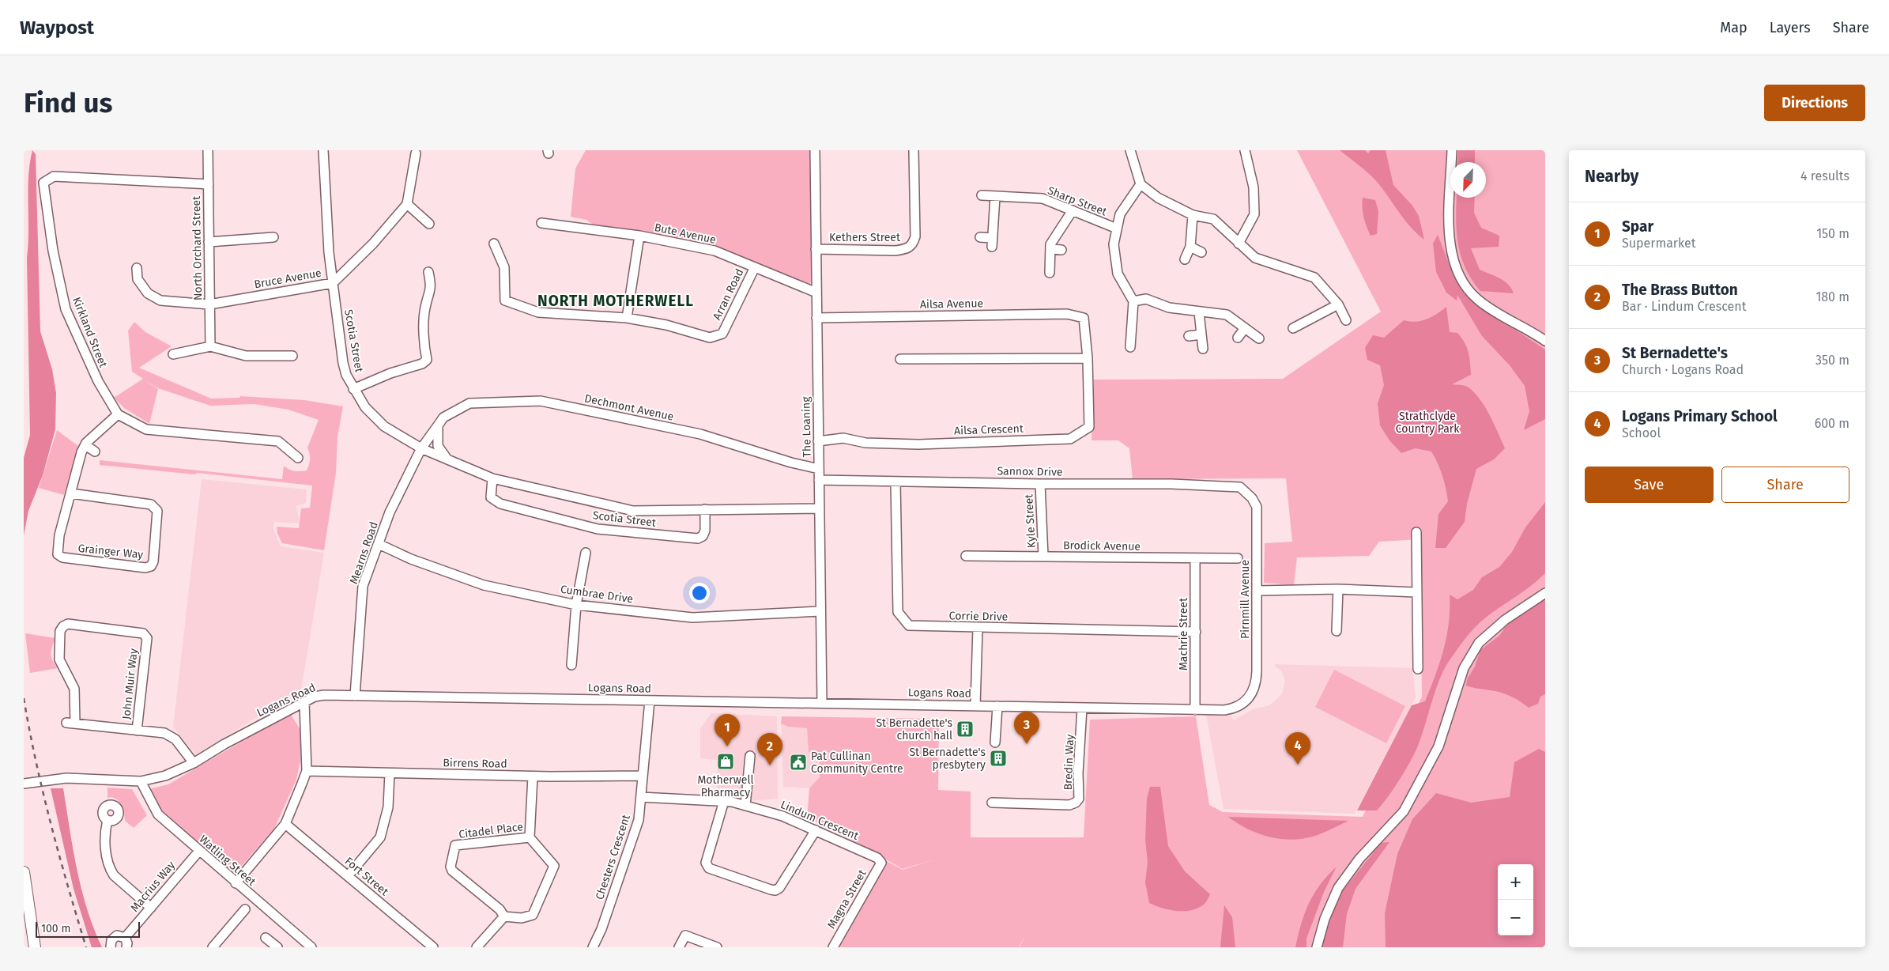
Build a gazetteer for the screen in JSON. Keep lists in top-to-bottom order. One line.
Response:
{"streets":{"street":["Sharp Street","Bute Avenue","Kethers Street","North Orchard Street","Bruce Avenue","Arran Road","Ailsa Avenue","Kirkland Street","Scotia Street","Dechmont Avenue","The Loaning","Ailsa Crescent","Sannox Drive","Kyle Street","Brodick Avenue","Grainger Way","Mearns Road","Cumbrae Drive","Pirnmill Avenue","Corrie Drive","Machrie Street","John Muir Way","Logans Road","Bredin Way","Birrens Road","Lindum Crescent","Citadel Place","Chesters Crescent","Watling Street","Fort Street","Macrius Way","Magna Street"]},"crossings":[["Bute Avenue","Arran Road"],["Bute Avenue","The Loaning"],["Kethers Street","The Loaning"],["North Orchard Street","Bruce Avenue"],["North Orchard Street","Kirkland Street"],["Bruce Avenue","Scotia Street"],["Ailsa Avenue","The Loaning"],["Ailsa Avenue","Ailsa Crescent"],["Kirkland Street","Grainger Way"],["Scotia Street","Dechmont Avenue"],["Scotia Street","The Loaning"],["Scotia Street","Mearns Road"],["Dechmont Avenue","The Loaning"],["Dechmont Avenue","Mearns Road"],["The Loaning","Ailsa Crescent"],["The Loaning","Sannox Drive"],["The Loaning","Cumbrae Drive"],["The Loaning","Logans Road"],["Sannox Drive","Kyle Street"],["Sannox Drive","Pirnmill Avenue"],["Sannox Drive","Corrie Drive"],["Kyle Street","Brodick Avenue"],["Brodick Avenue","Machrie Street"],["Mearns Road","Cumbrae Drive"],["Mearns Road","Logans Road"],["Pirnmill Avenue","Logans Road"],["Corrie Drive","Machrie Street"],["Machrie Street","Logans Road"],["John Muir Way","Logans Road"],["Logans Road","Bredin Way"],["Logans Road","Chesters Crescent"],["Logans Road","Watling Street"],["Birrens Road","Citadel Place"],["Birrens Road","Chesters Crescent"],["Lindum Crescent","Chesters Crescent"],["Lindum Crescent","Magna Street"],["Watling Street","Macrius Way"]],"districts":["NORTH MOTHERWELL"],"parks":["Strathclyde Country Park"],"places":{"building":["St Bernadette's church hall","St Bernadette's presbytery"],"shop":["Motherwell Pharmacy"],"public building":["Pat Cullinan Community Centre"]},"scale_bar":"100 m","north":"bottom left","page":{"header":"Waypost","nav":["Map","Layers","Share"],"buttons":["Directions",["Save","Share"]],"title":"Find us","heading":["Nearby","4 results"],"list":[{"mark":"1","name":"Spar","note":"Supermarket","value":"150 m"},{"mark":"2","name":"The Brass Button","note":"Bar · Lindum Crescent","value":"180 m"},{"mark":"3","name":"St Bernadette's","note":"Church · Logans Road","value":"350 m"},{"mark":"4","name":"Logans Primary School","note":"School","value":"600 m"}],"pins":["3","1","4","2"],"map_buttons":["+","−"],"scale":"100 m"}}
